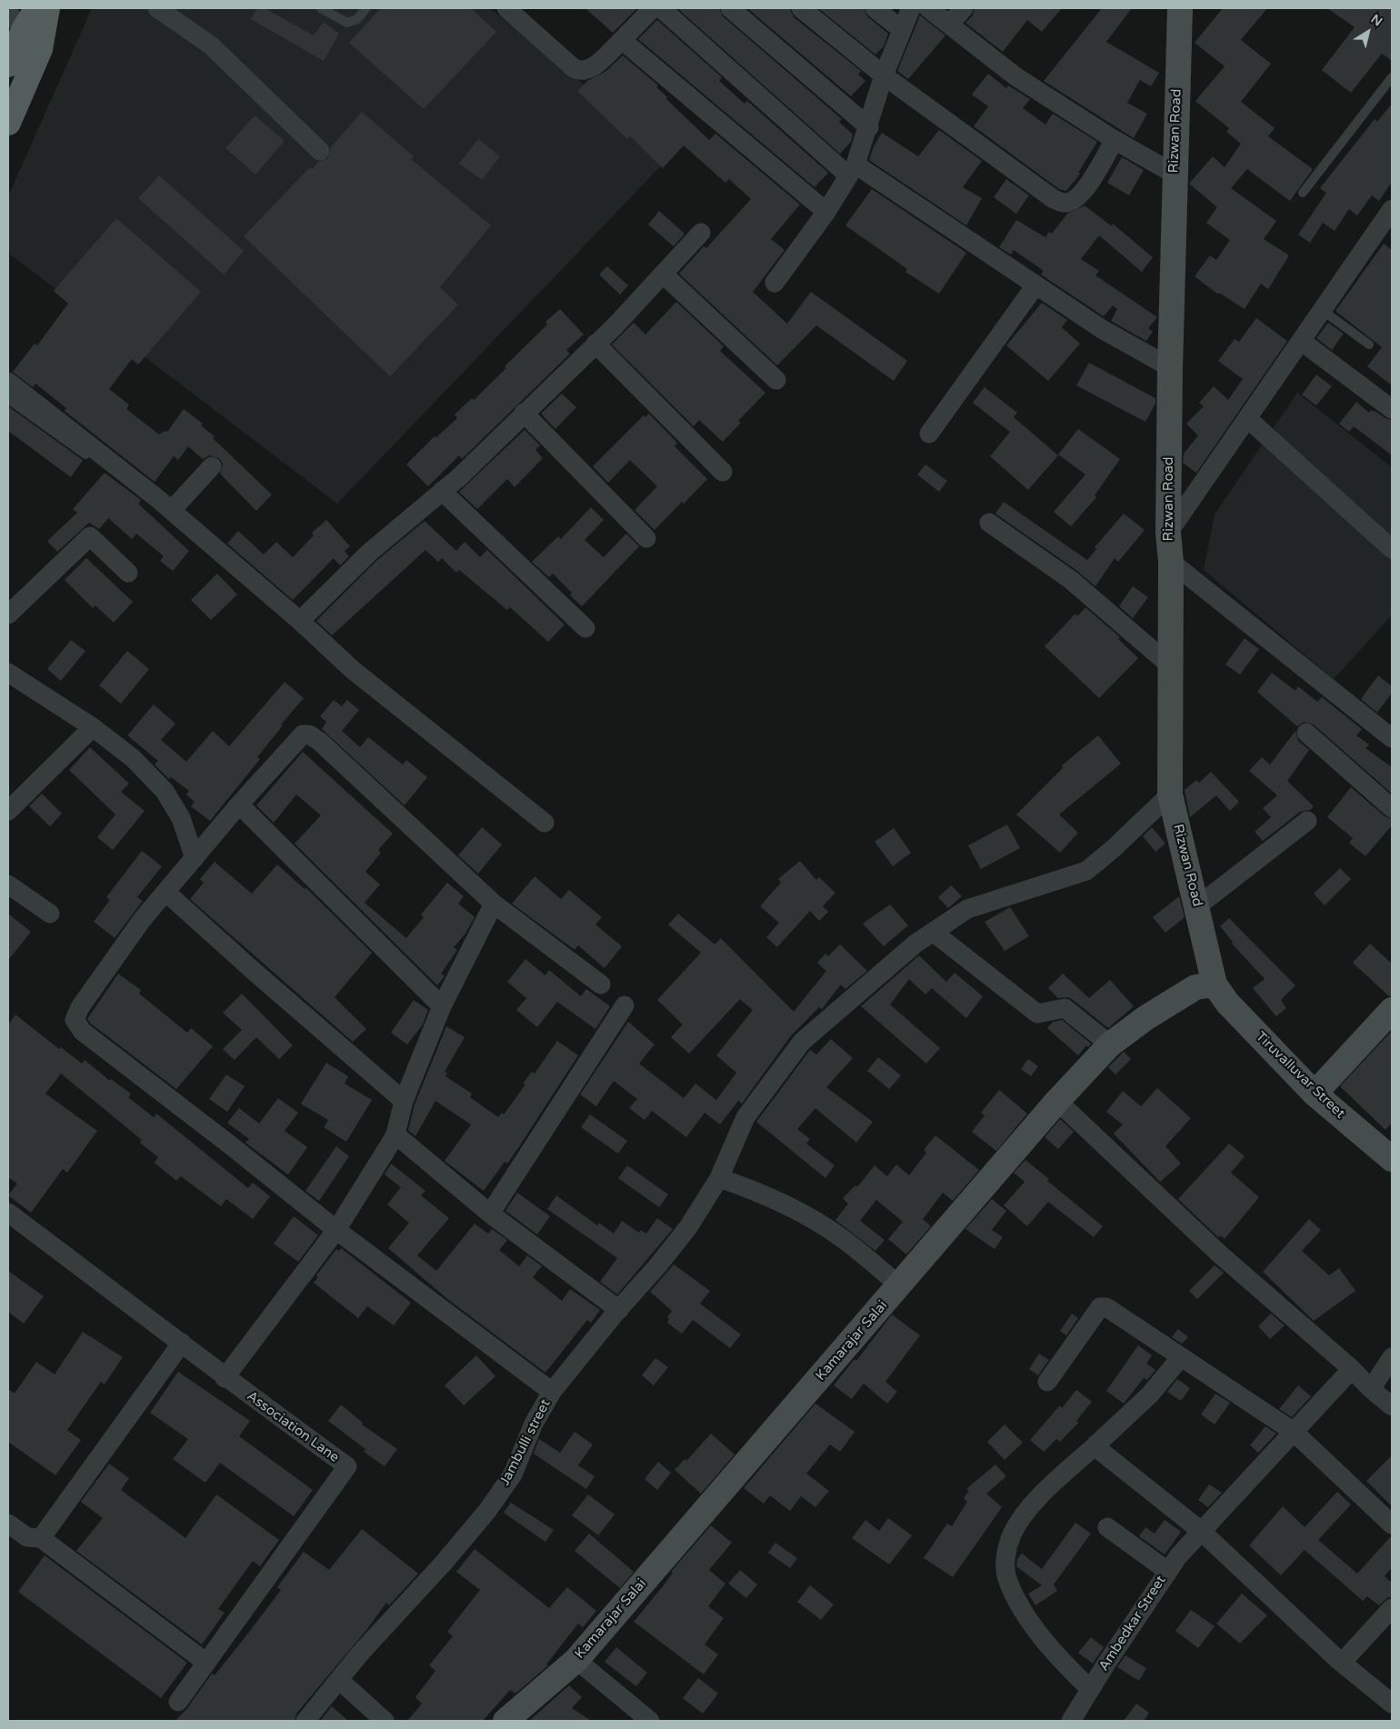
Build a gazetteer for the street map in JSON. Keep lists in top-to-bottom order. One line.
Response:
{"streets":{"street":["Rizwan Road","Tiruvalluvar Street","Kamarajar Salai","Association Lane","Jambulli street","Ambedkar Street"]},"crossings":[["Rizwan Road","Tiruvalluvar Street"],["Rizwan Road","Kamarajar Salai"],["Rizwan Road","Jambulli street"],["Tiruvalluvar Street","Kamarajar Salai"]],"north":"top right"}
